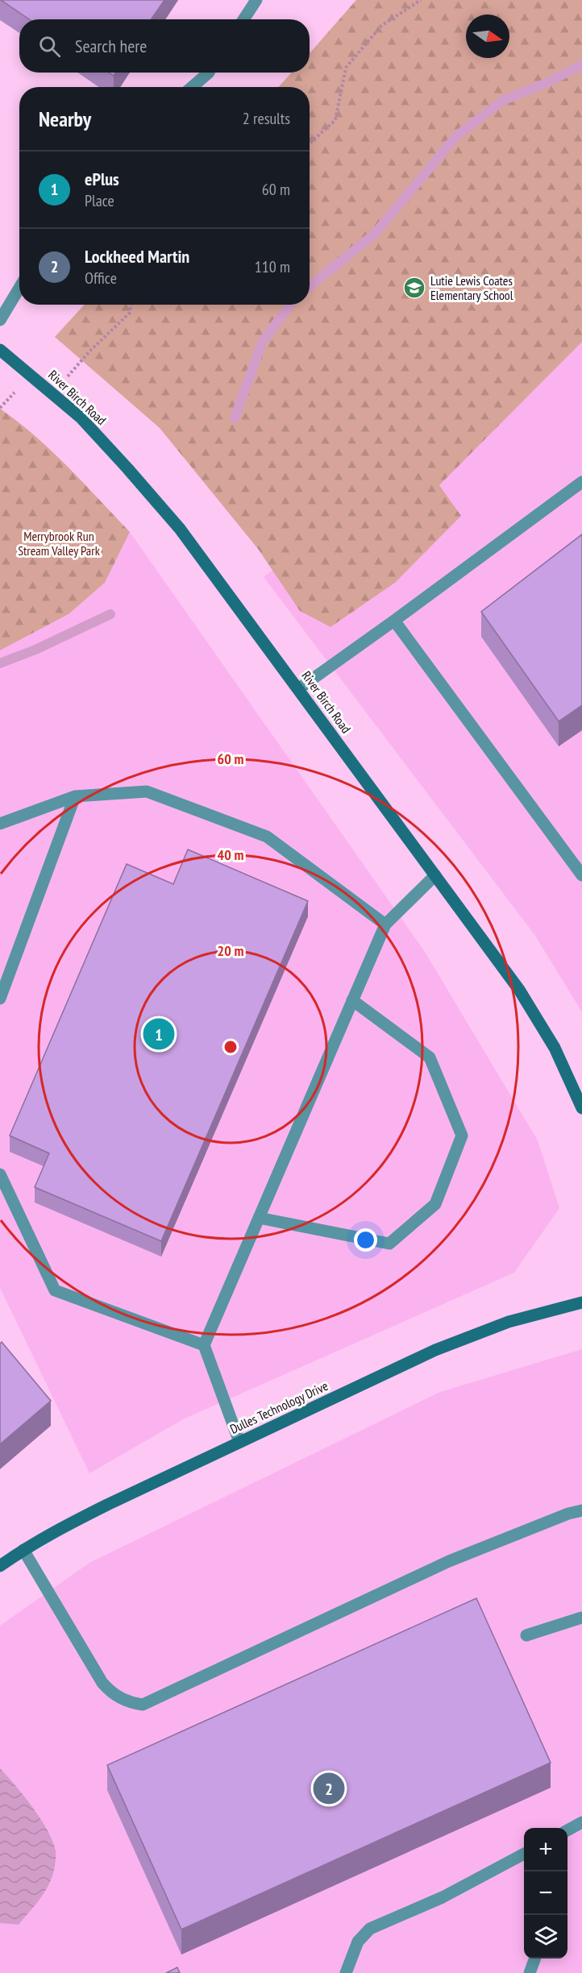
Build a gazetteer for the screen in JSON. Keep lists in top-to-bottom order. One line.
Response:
{"streets":{"street":["River Birch Road","Dulles Technology Drive"]},"parks":["Merrybrook Run Stream Valley Park"],"places":{"school or university":["Lutie Lewis Coates Elementary School"]},"north":"right","page":{"search":"Search here","heading":["Nearby","2 results"],"list":[{"mark":"1","name":"ePlus","note":"Place","value":"60 m"},{"mark":"2","name":"Lockheed Martin","note":"Office","value":"110 m"}],"pins":["1","2"],"map_buttons":["+","−"]},"rings":["60 m","40 m","20 m"]}
